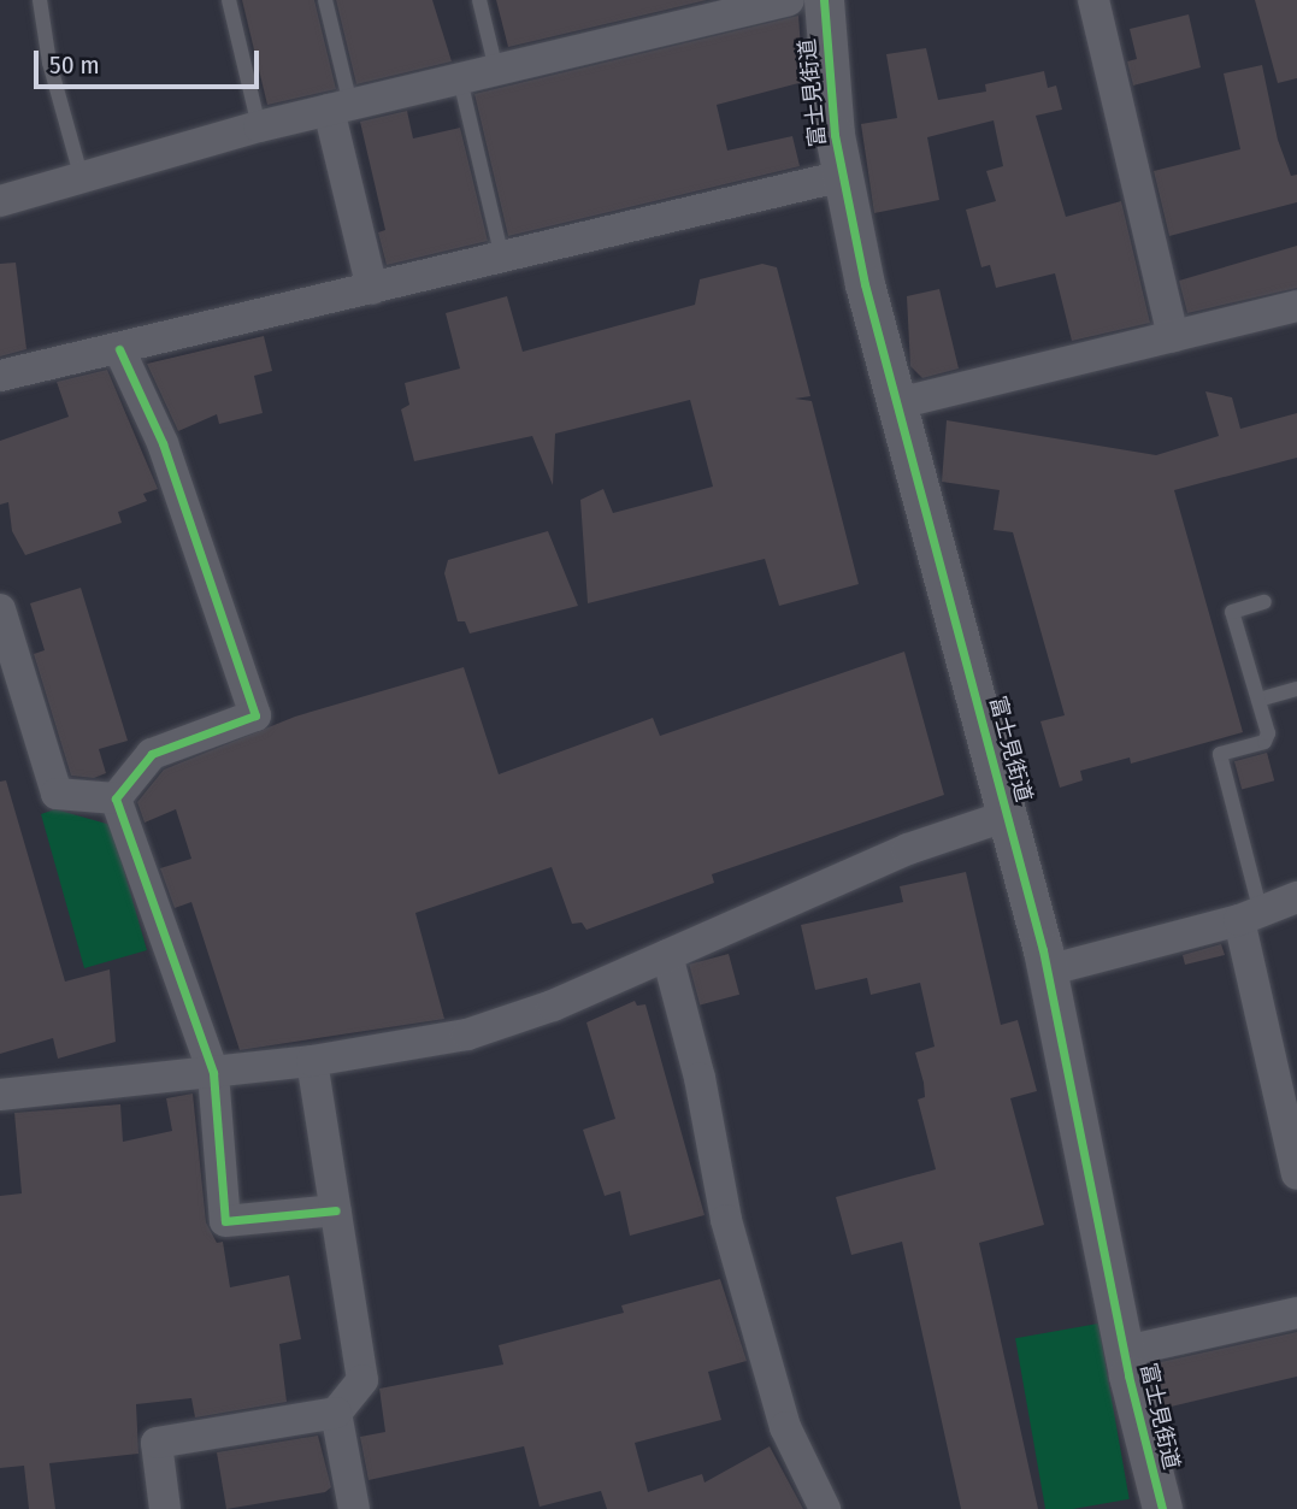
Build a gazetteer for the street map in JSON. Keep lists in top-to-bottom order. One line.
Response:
{"streets":{"street":["富士見街道"]},"scale_bar":"50 m"}
